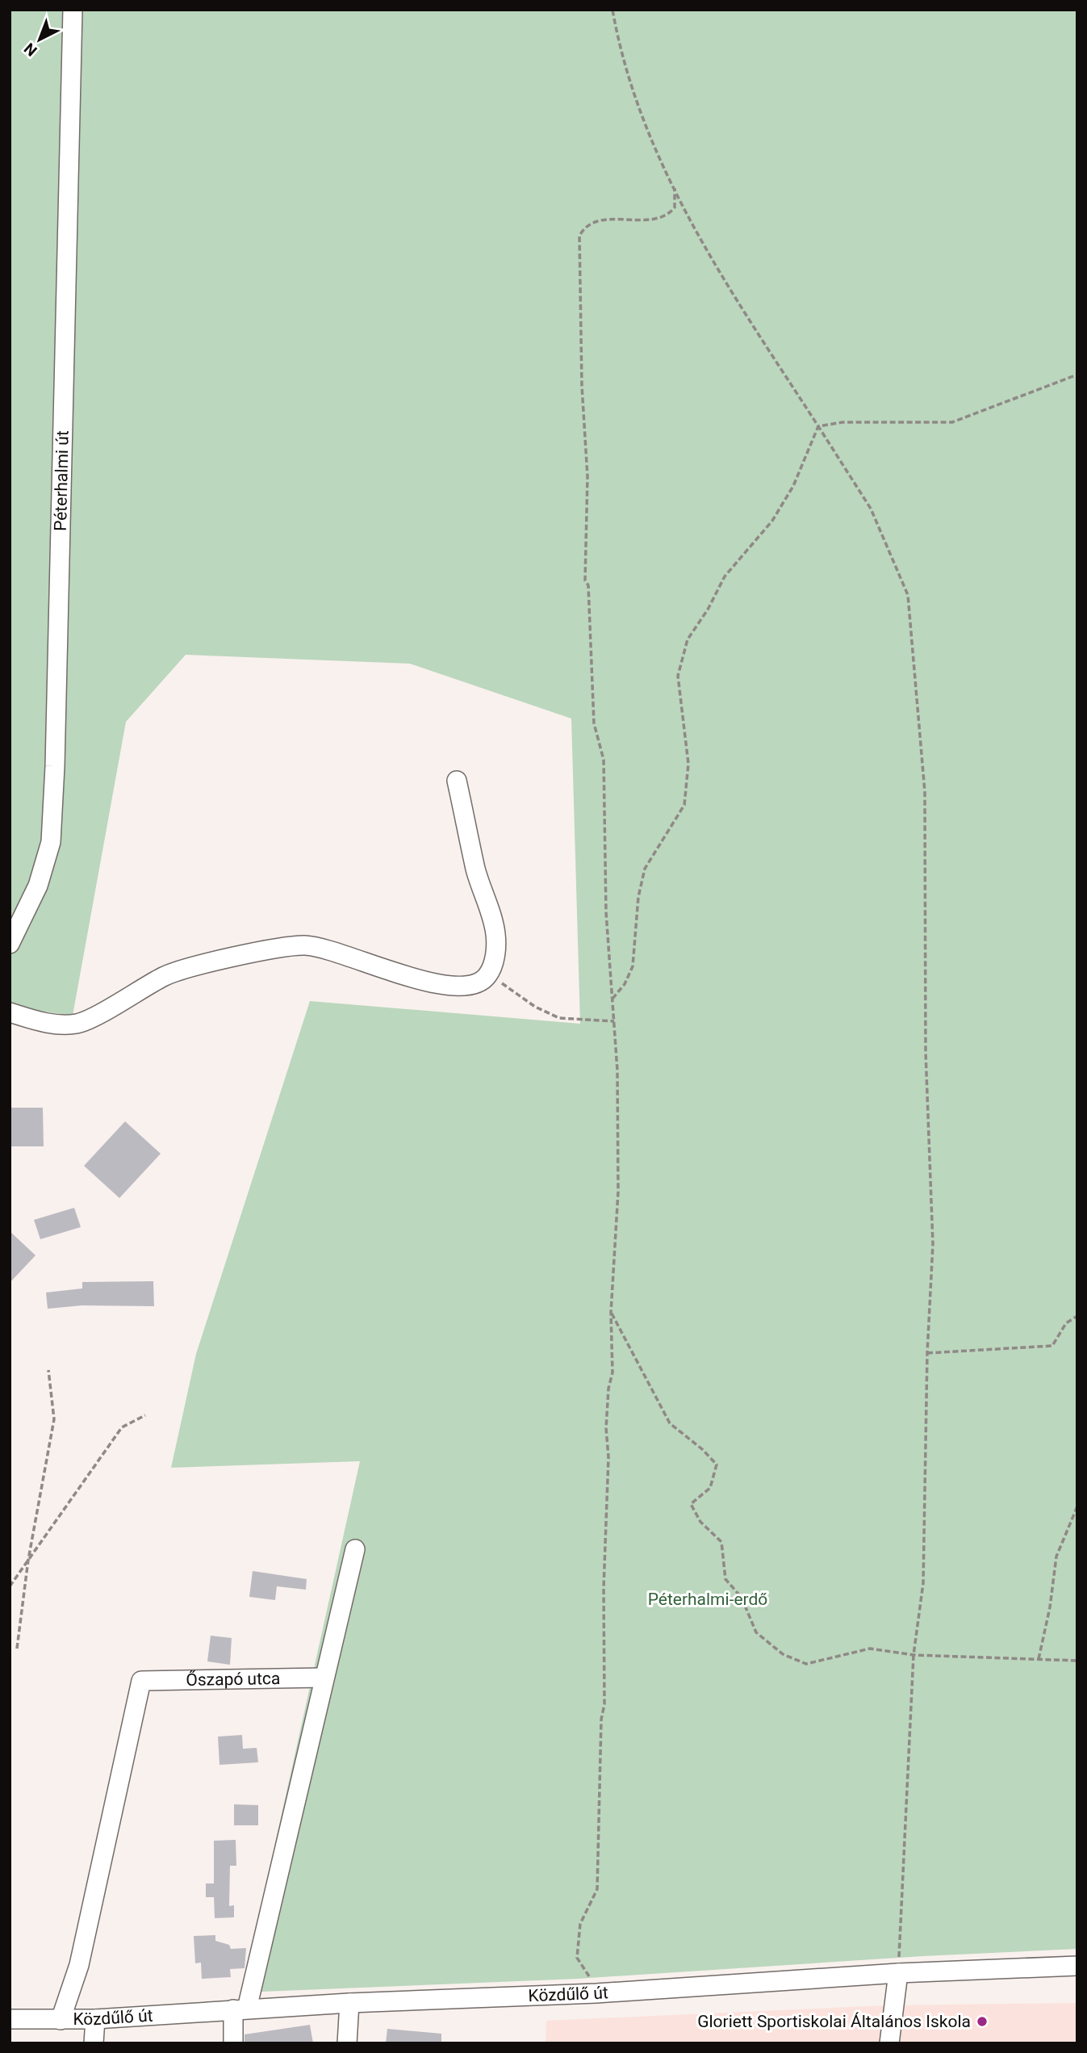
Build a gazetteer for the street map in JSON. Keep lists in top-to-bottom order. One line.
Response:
{"streets":{"street":["Péterhalmi út","Őszapó utca","Közdűlő út"]},"crossings":[["Őszapó utca","Közdűlő út"]],"parks":["Péterhalmi-erdő"],"places":["Gloriett Sportiskolai Általános Iskola"],"north":"bottom left"}
